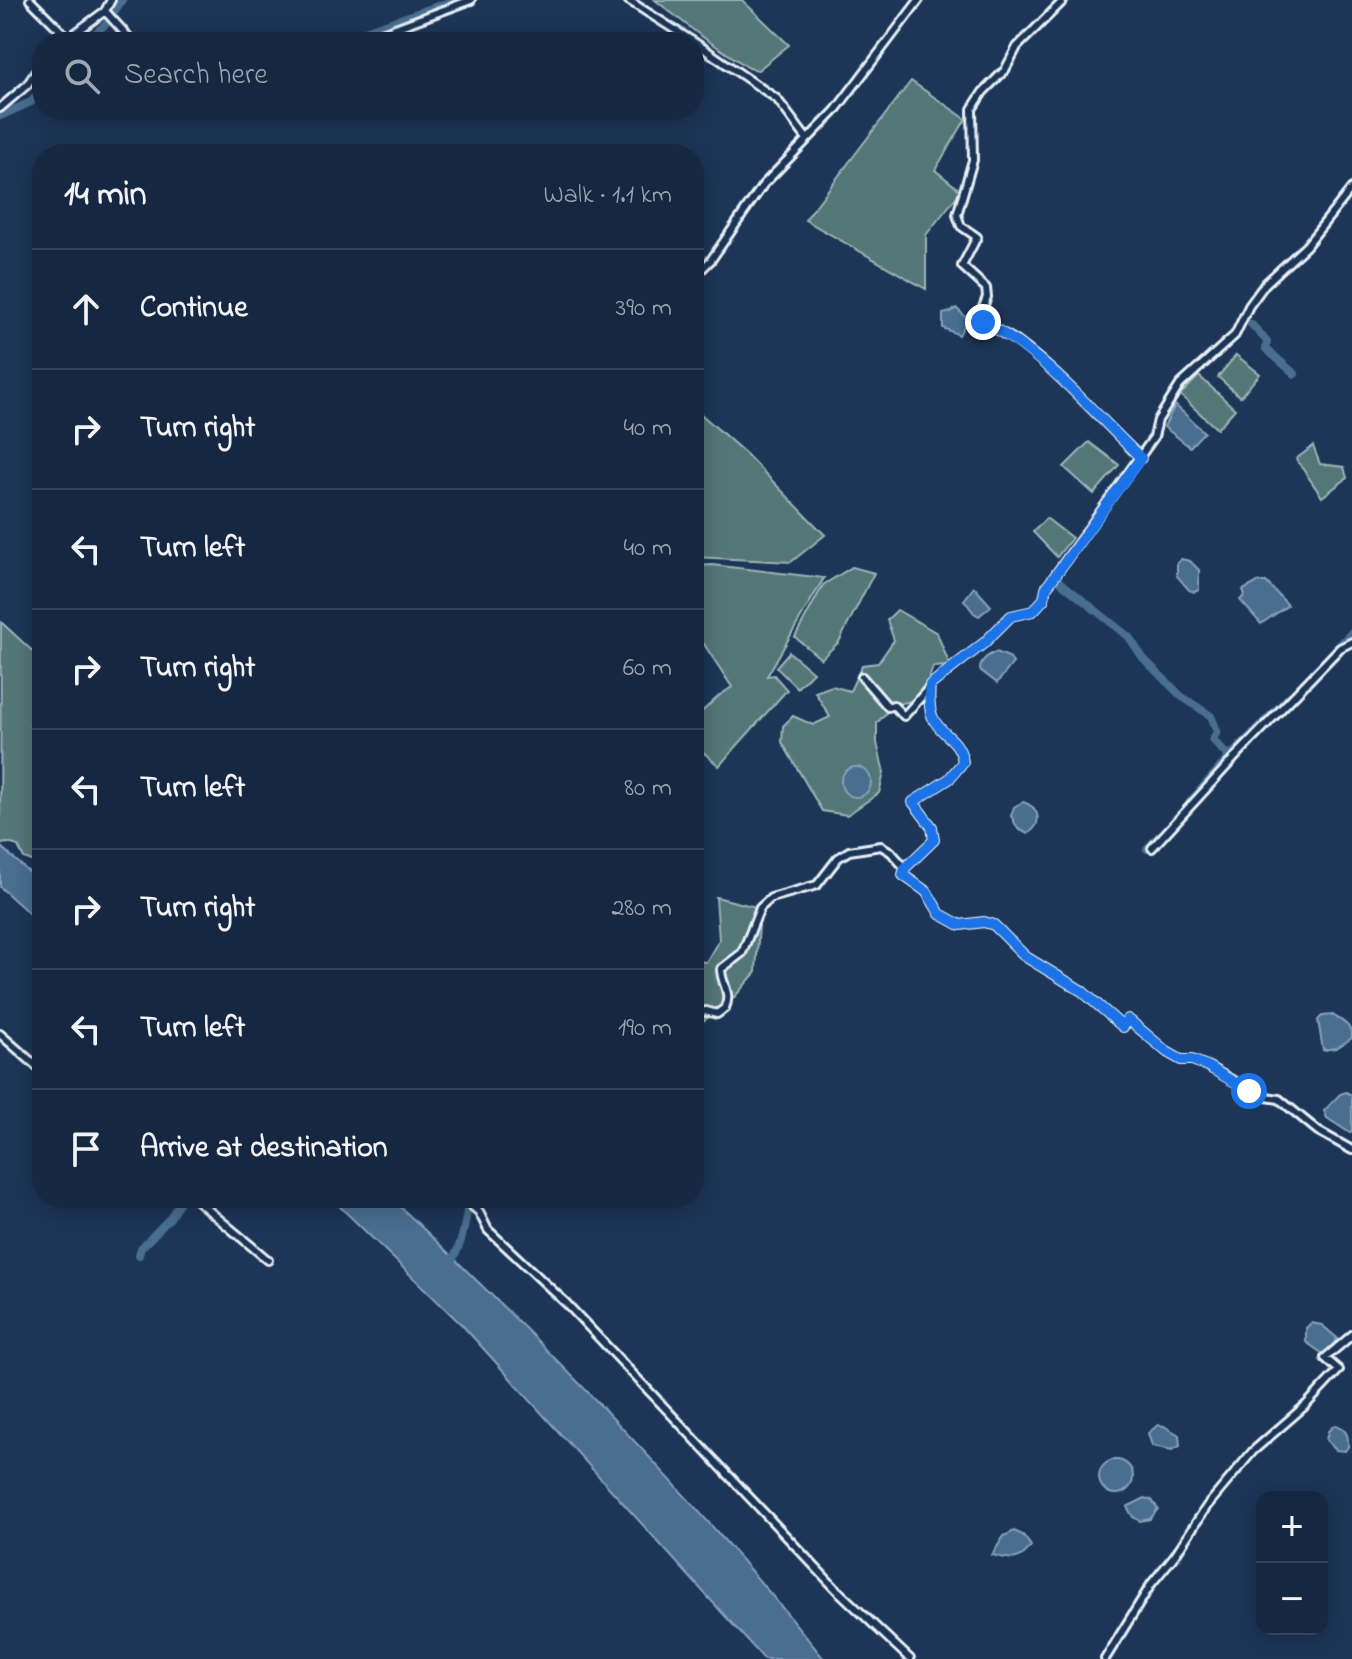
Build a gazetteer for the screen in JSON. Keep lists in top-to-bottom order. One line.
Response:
{"page":{"search":"Search here","heading":["14 min","Walk · 1.1 km"],"list":[["Continue","390 m"],["Turn right","40 m"],["Turn left","40 m"],["Turn right","60 m"],["Turn left","80 m"],["Turn right","280 m"],["Turn left","190 m"],"Arrive at destination"],"map_buttons":["+","−"]}}
